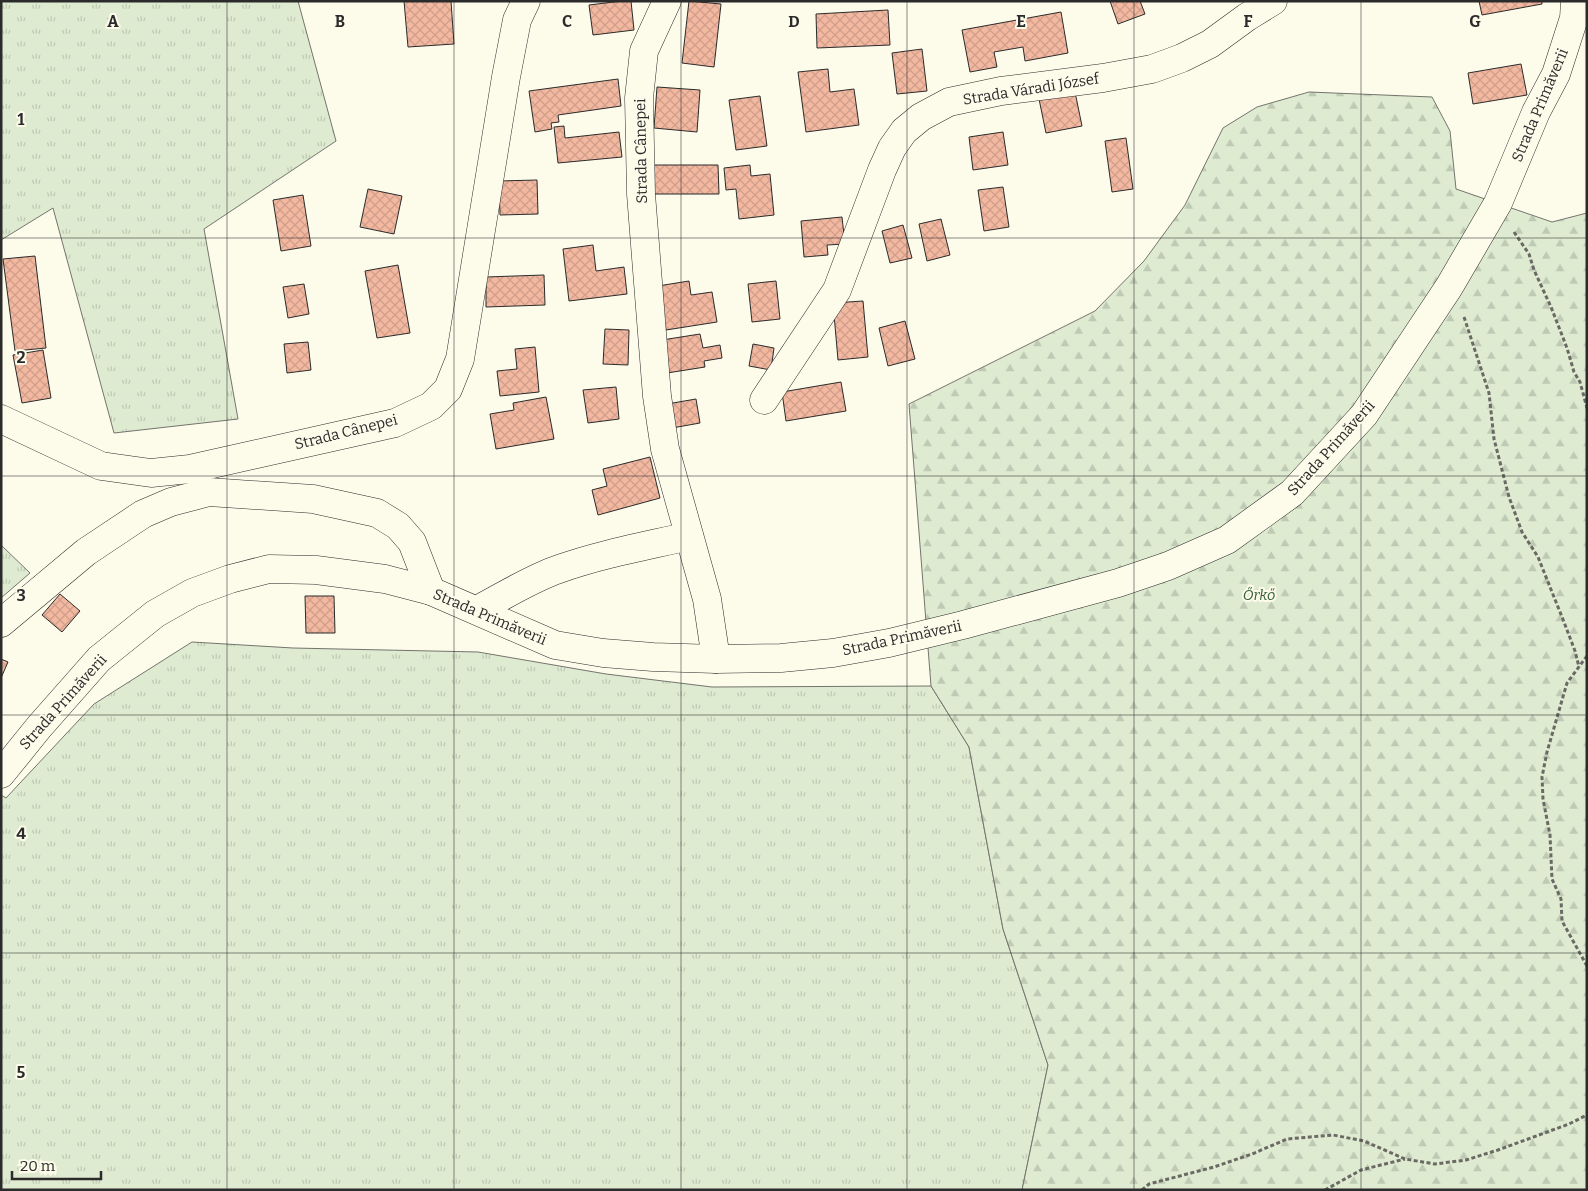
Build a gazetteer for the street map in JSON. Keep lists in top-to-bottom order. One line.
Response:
{"streets":{"street":["Strada Váradi József","Strada Primăverii","Strada Cânepei"]},"crossings":[["Strada Primăverii","Strada Cânepei"]],"parks":["Őrkő"],"scale_bar":"20 m","grid":{"columns":["A","B","C","D","E","F","G"],"rows":["1","2","3","4","5"]}}
